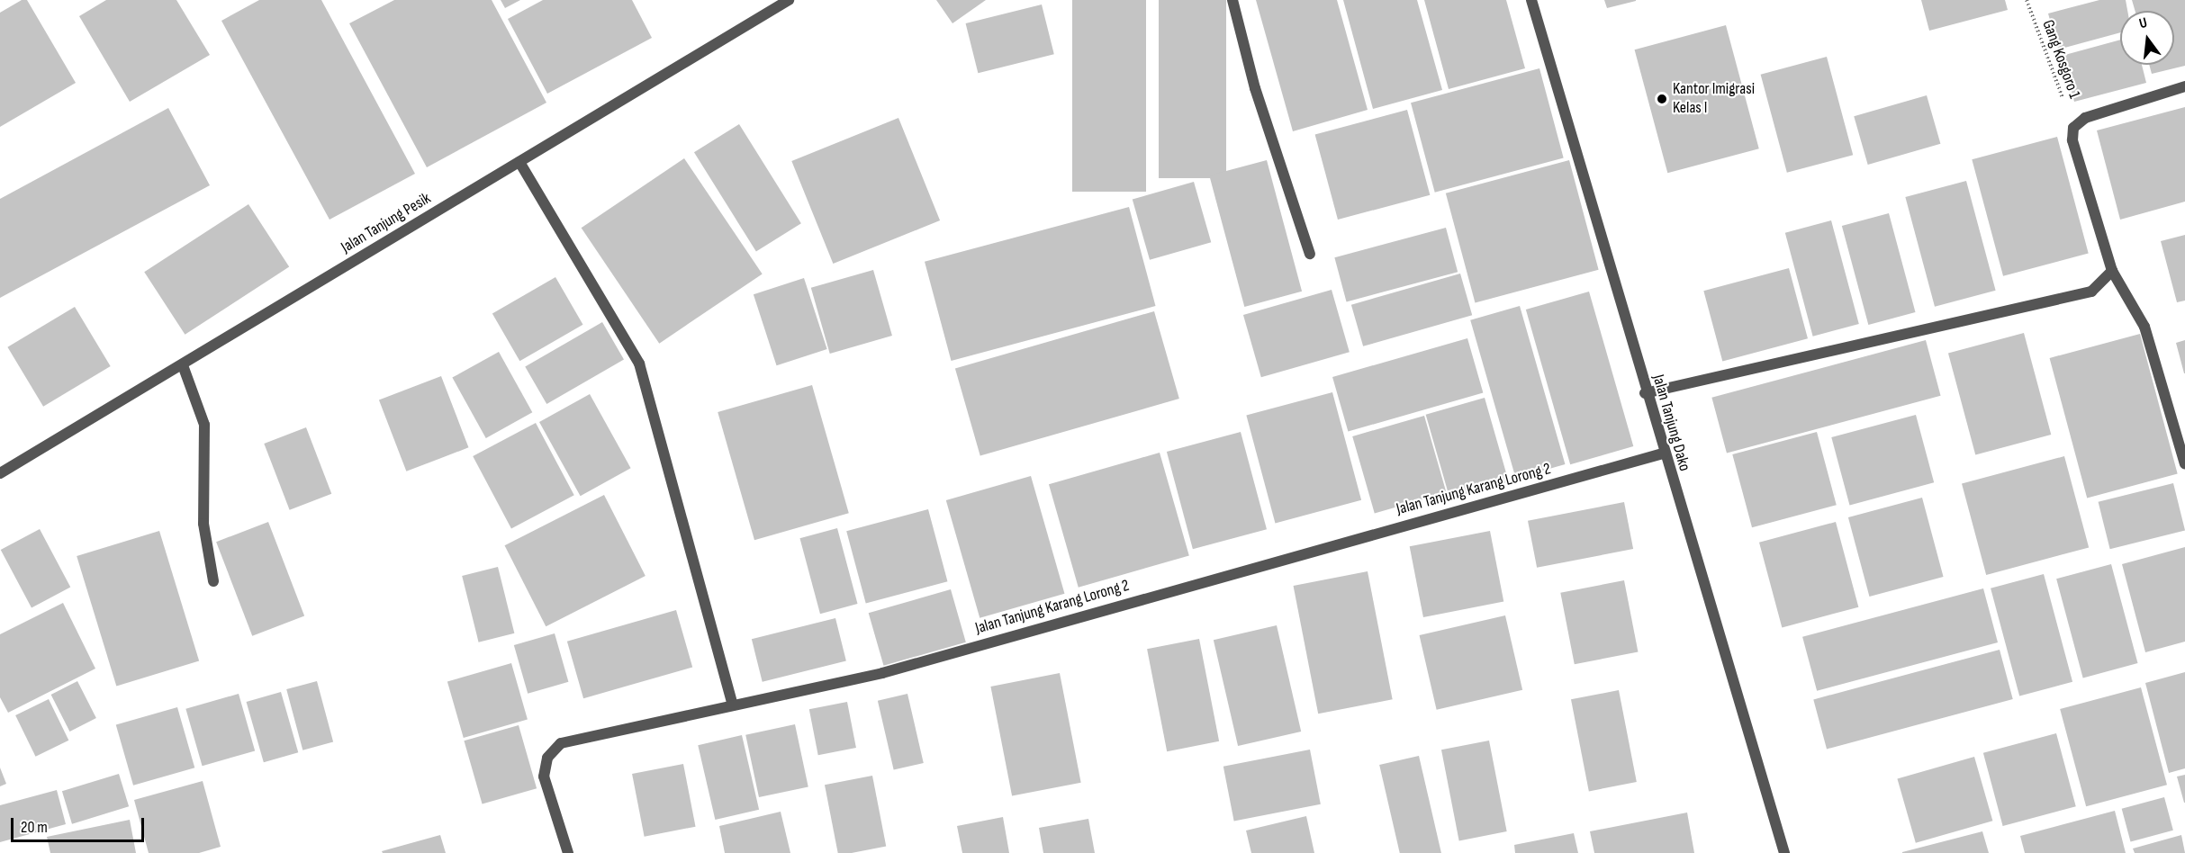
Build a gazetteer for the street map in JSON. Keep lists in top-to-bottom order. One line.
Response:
{"streets":{"street":["Jalan Tanjung Pesik","Jalan Tanjung Dako","Jalan Tanjung Karang Lorong 2"],"path":["Gang Kosgoro 1"]},"crossings":[["Jalan Tanjung Dako","Jalan Tanjung Karang Lorong 2"]],"places":["Kantor Imigrasi Kelas I"],"scale_bar":"20 m","north":"top"}
